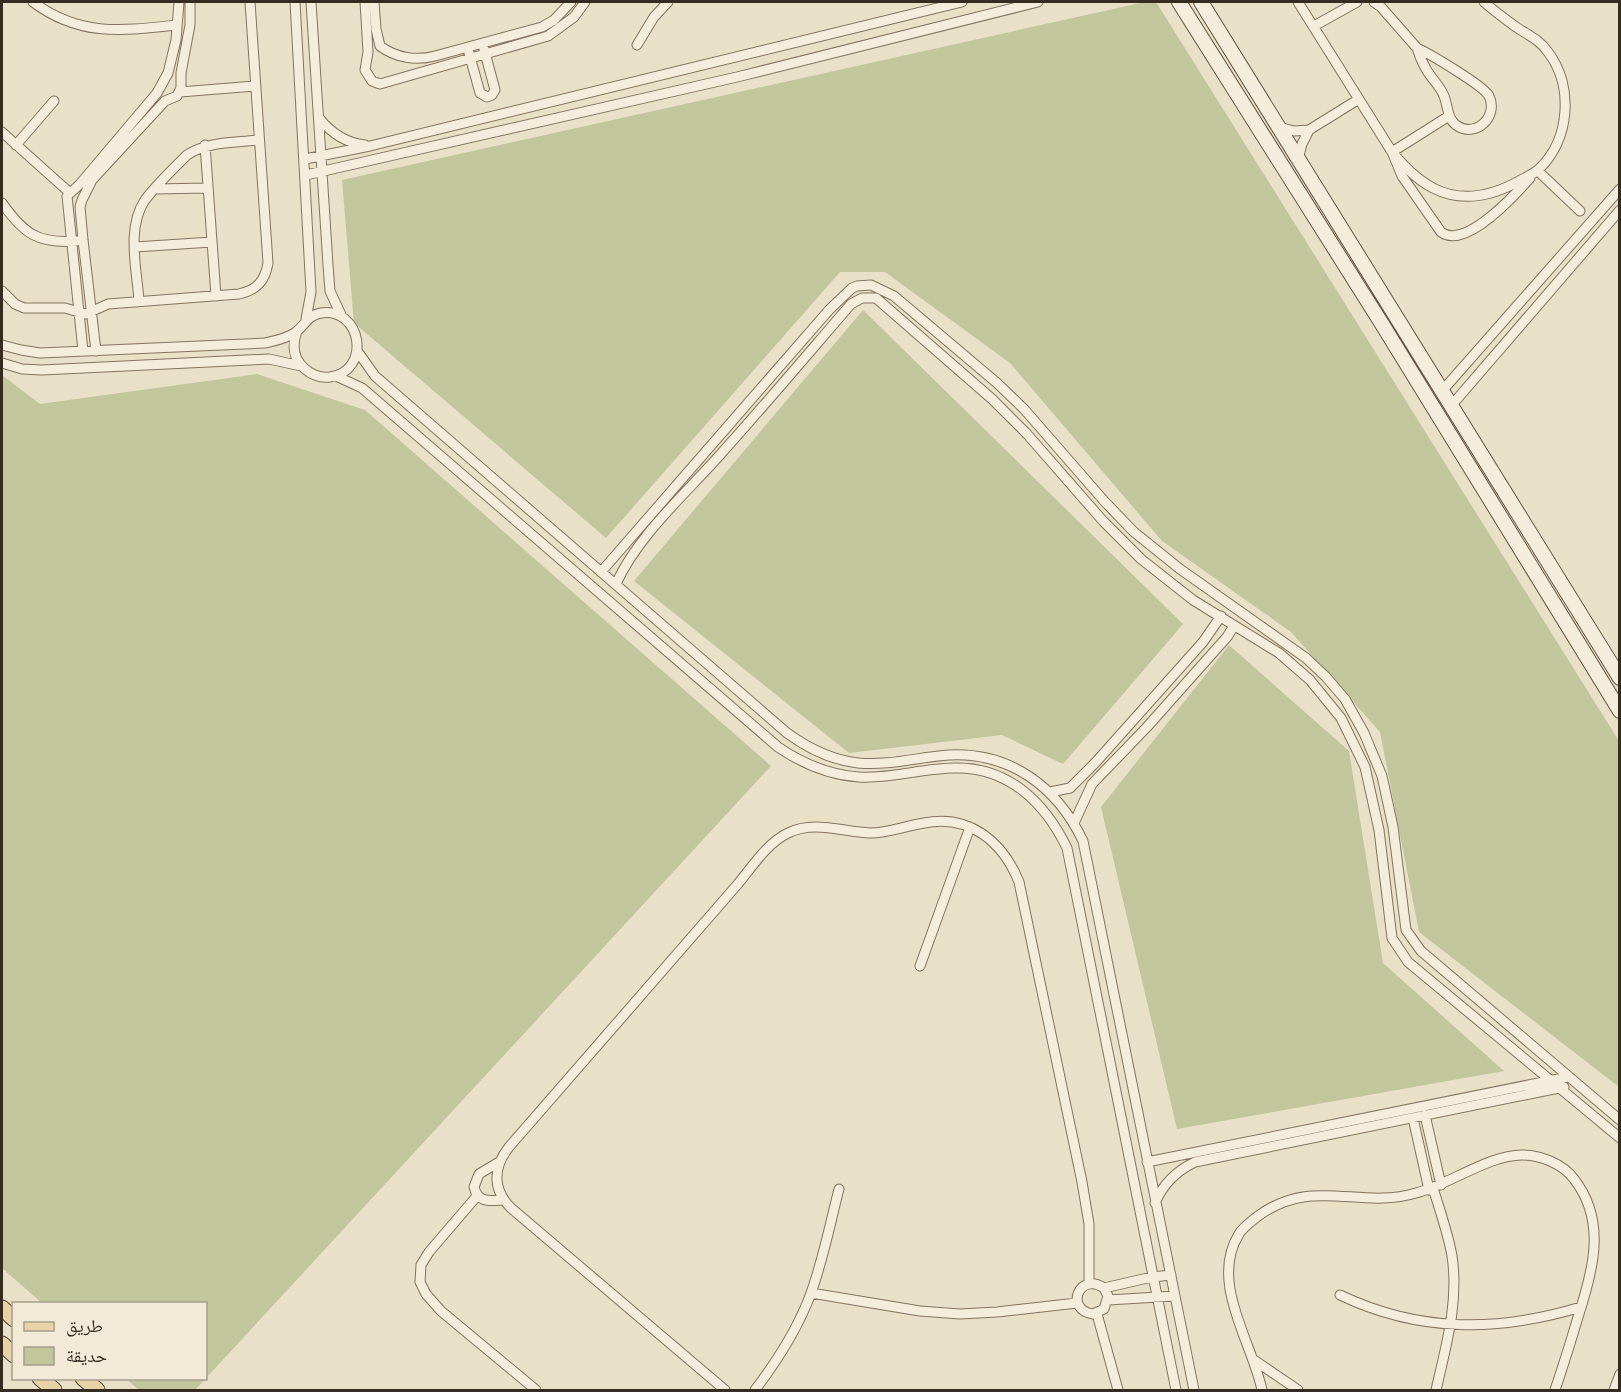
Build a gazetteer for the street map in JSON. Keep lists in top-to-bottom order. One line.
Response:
{"legend":["طريق","حديقة"]}
